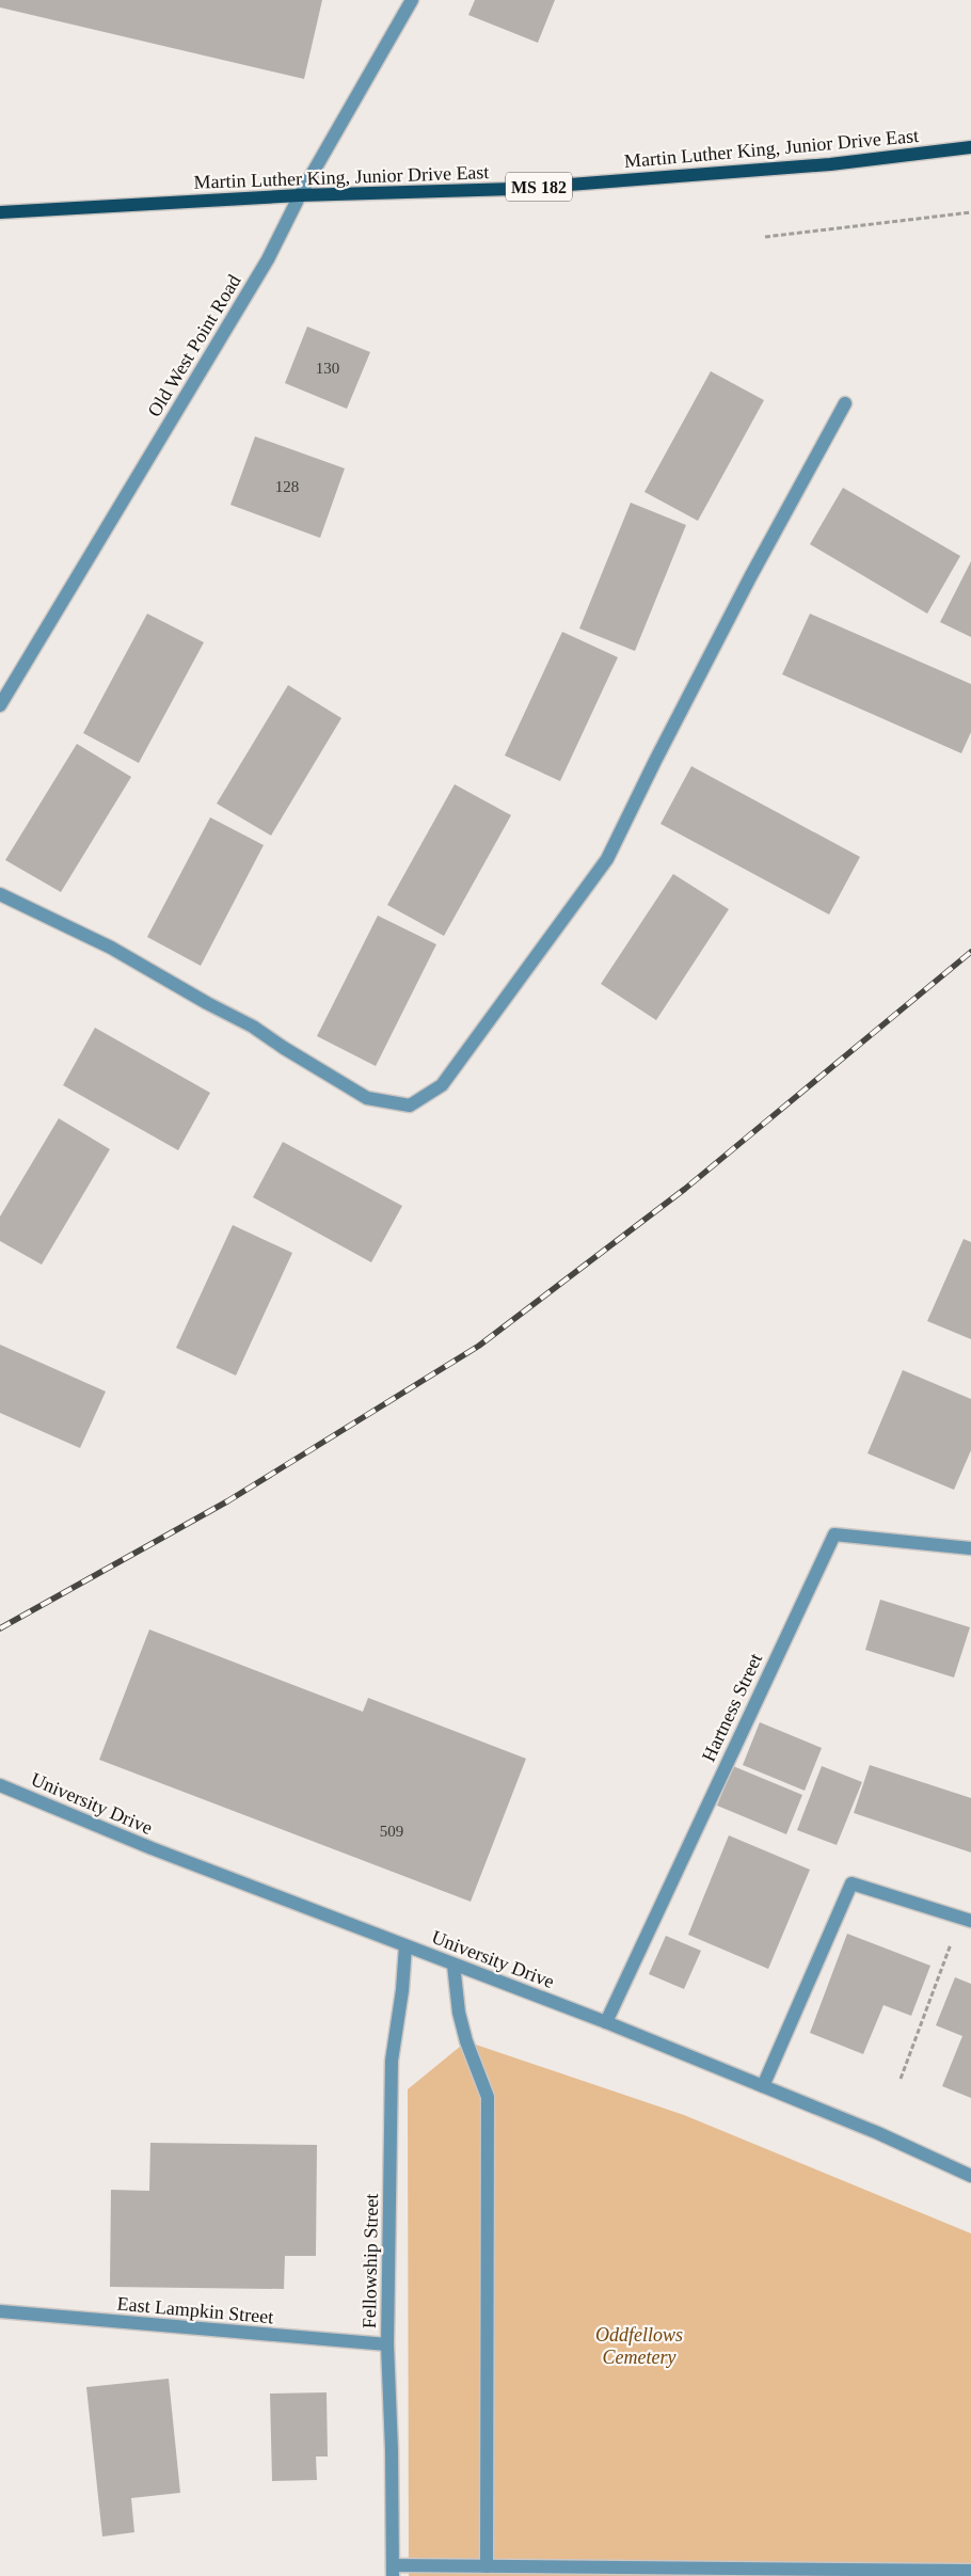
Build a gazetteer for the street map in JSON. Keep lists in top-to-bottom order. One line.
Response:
{"streets":{"main road":["Martin Luther King, Junior Drive East","MS 182"],"street":["Old West Point Road","Hartness Street","University Drive","Fellowship Street","East Lampkin Street"]},"crossings":[["Martin Luther King, Junior Drive East","Old West Point Road"],["Hartness Street","University Drive"],["University Drive","Fellowship Street"],["Fellowship Street","East Lampkin Street"]],"parks":["Oddfellows Cemetery"],"house_numbers":["130","128","509"]}
